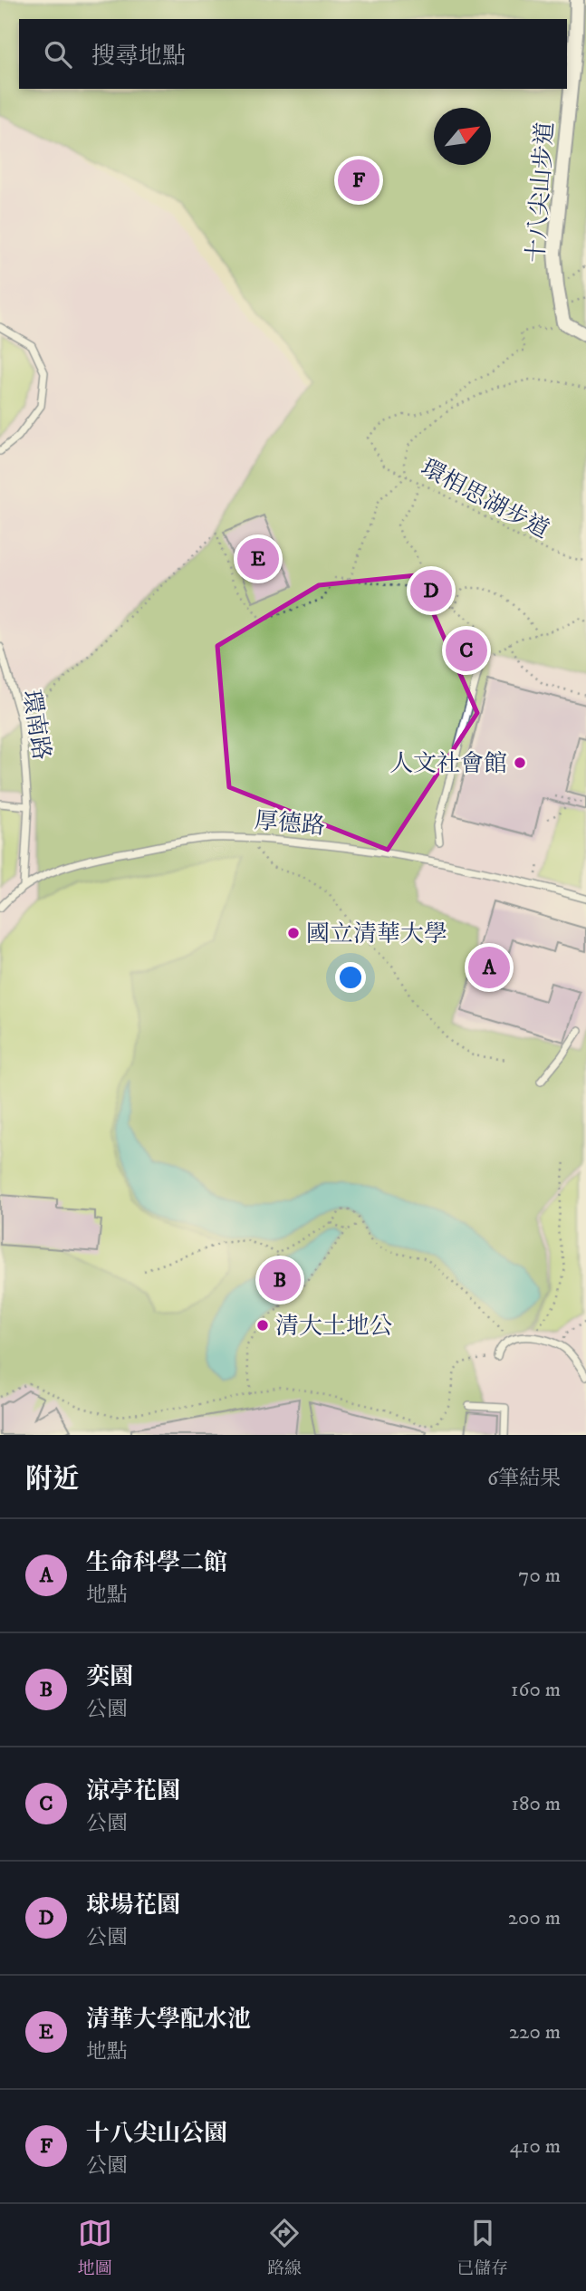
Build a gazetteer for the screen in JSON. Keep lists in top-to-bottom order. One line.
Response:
{"streets":{"street":["十八尖山步道"],"lane":["環南路","厚德路"],"path":["環相思湖步道"]},"crossings":[["環南路","厚德路"]],"places":["人文社會館","國立清華大學","清大土地公"],"north":"top right","page":{"search":"搜尋地點","pins":["F","E","D","C","A","B"],"heading":["附近","6筆結果"],"list":[{"mark":"A","name":"生命科學二館","note":"地點","value":"70 m"},{"mark":"B","name":"奕園","note":"公園","value":"160 m"},{"mark":"C","name":"涼亭花園","note":"公園","value":"180 m"},{"mark":"D","name":"球場花園","note":"公園","value":"200 m"},{"mark":"E","name":"清華大學配水池","note":"地點","value":"220 m"},{"mark":"F","name":"十八尖山公園","note":"公園","value":"410 m"}],"nav":["地圖","路線","已儲存"]}}
